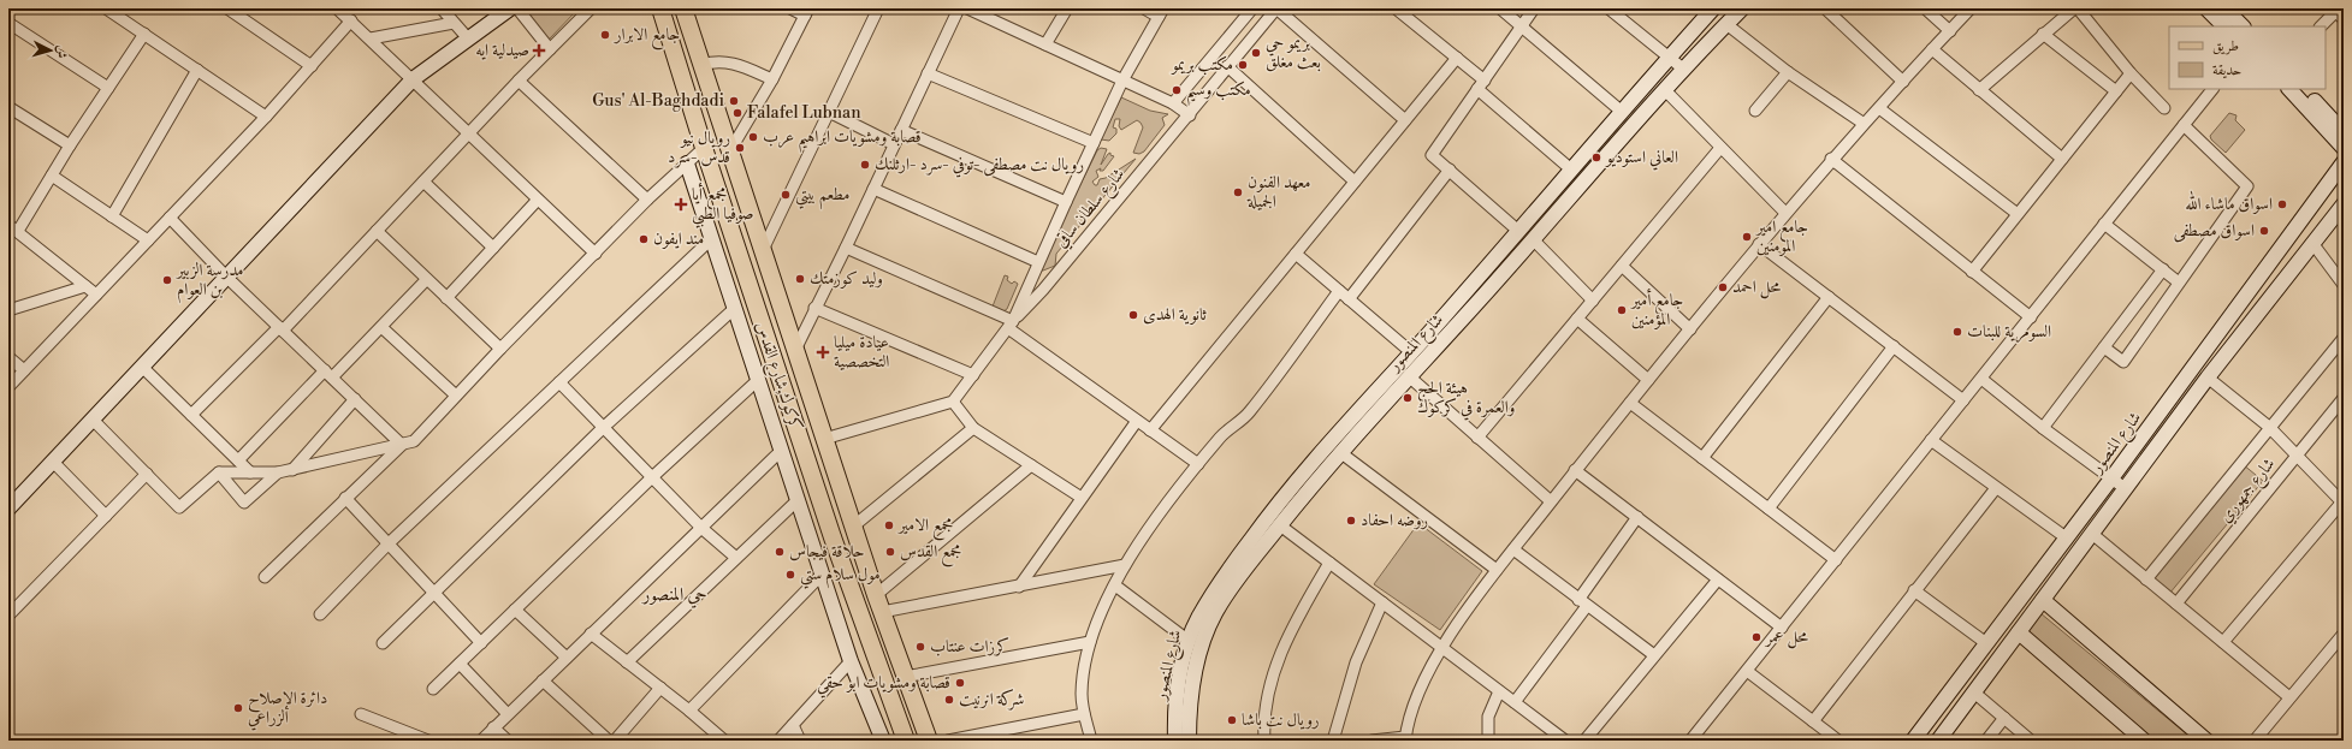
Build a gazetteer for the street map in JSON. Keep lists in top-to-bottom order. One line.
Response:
{"streets":{"main road":["كركوك,شارع القدس"],"street":["شارع سلطان ساقي","شارع المنصور","شارع جمهوري"]},"districts":["حي المنصور"],"places":{"other":["جامع الابرار","بريمو حي بعث مغلق","مكتب بريمو","مكتب وسيم","Gus' Al-Baghdadi","Falafel Lubnan","قصابة ومشويات ابراهيم عرب","رويال نيو قدس -سرد","العاني استوديو","رويال نت مصطفى -توفي -سرد -ارثلنك","معهد الفنون الجميلة","مطعم بيتي","اسواق ماشاء الله","اسواق مصطفى","جامع امير المومنين","مند ايفون","وليد كوزمتك","مدرسة الزبير بن العوام","محل احمد","جامع أمير المؤمنين","ثانوية الهدى","السومرية للبنات","هيئة الحج والعمرة في كركوك","روضه احفاد","مجمع الامير","حلاقة فيجاس","مجمع القدس","مول سلام ستي","محل عمر","كرزات عنتاب","قصابة ومشويات ابو حقي","شركة انرنيت","دائرة الإصلاح الزراعي","رويال نت باشا"],"health":["صیدلیة ایە","مجمع أيا صوفيا الطبي","عيادة ميليا التخصصية"]},"legend":["طريق","حديقة"],"north":"right"}
